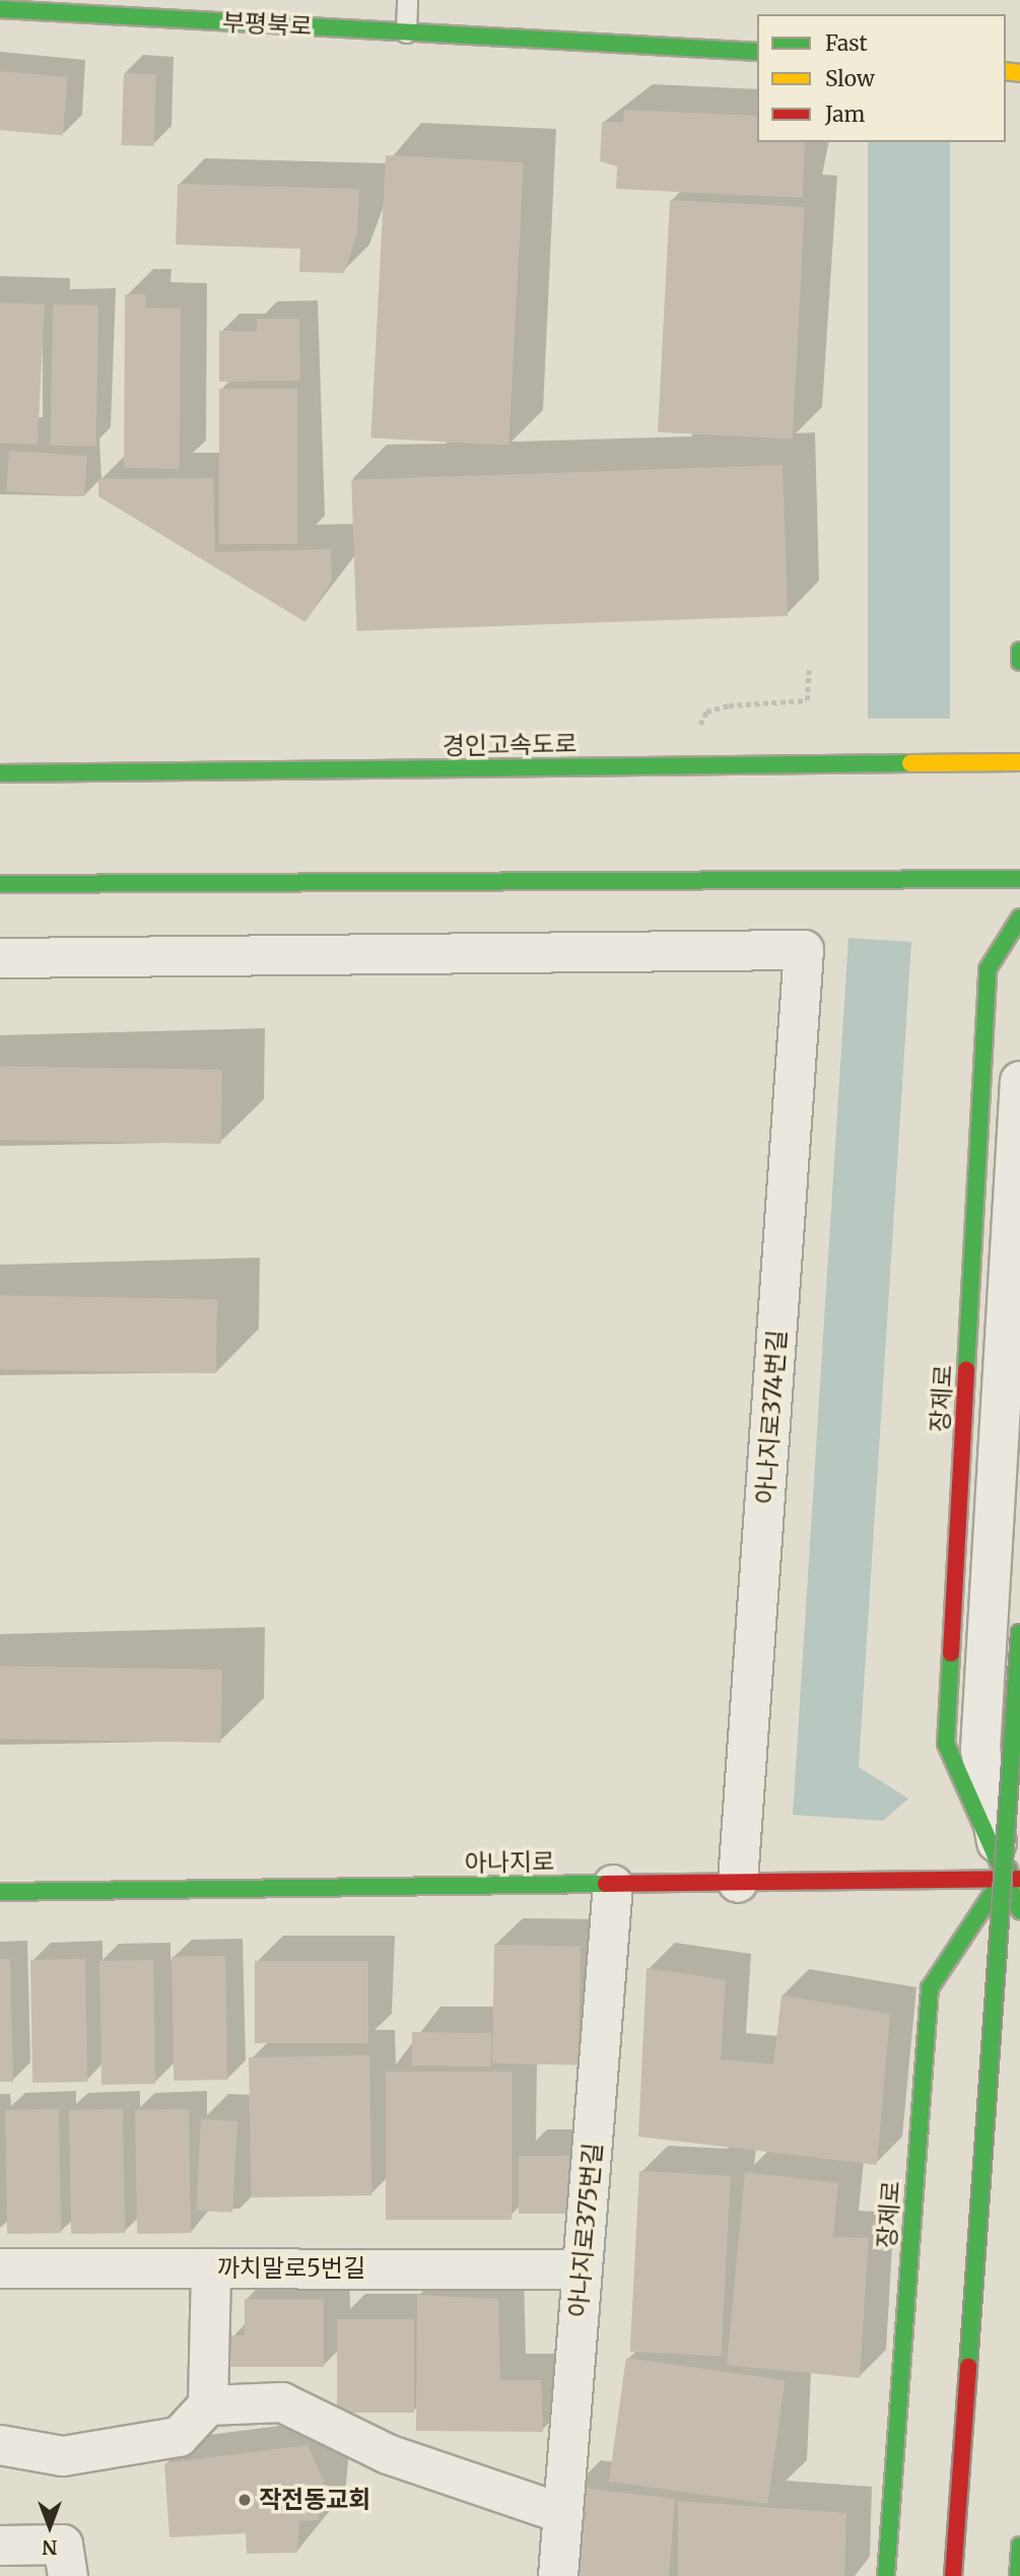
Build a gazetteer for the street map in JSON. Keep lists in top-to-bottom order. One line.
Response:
{"streets":{"main road":["부평북로","경인고속도로","장제로","아나지로"],"street":["아나지로374번길","아나지로375번길","까치말로5번길"]},"crossings":[["장제로","아나지로"],["아나지로374번길","아나지로"],["아나지로","아나지로375번길"],["아나지로375번길","까치말로5번길"]],"places":["작전동교회"],"legend":["Fast","Slow","Jam"],"north":"bottom"}
